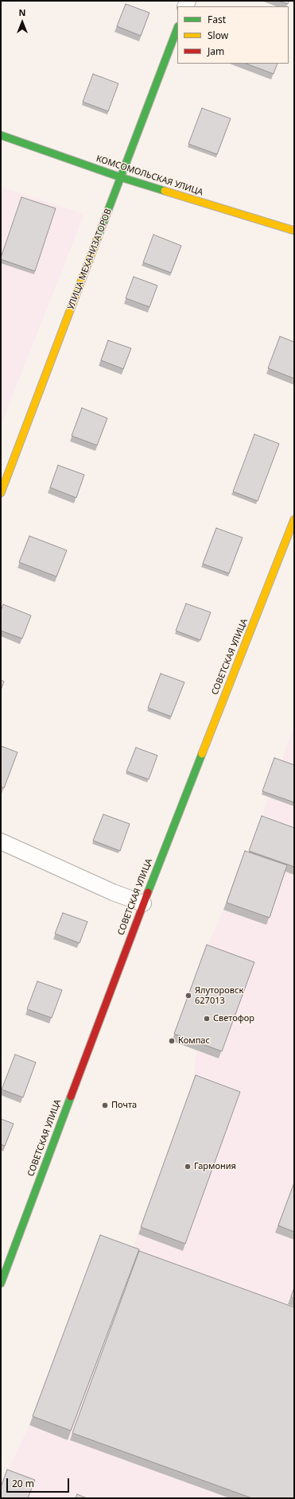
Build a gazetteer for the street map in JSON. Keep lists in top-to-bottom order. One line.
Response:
{"streets":{"street":["КОМСОМОЛЬСКАЯ УЛИЦА","УЛИЦА МЕХАНИЗАТОРОВ","СОВЕТСКАЯ УЛИЦА"]},"crossings":[["КОМСОМОЛЬСКАЯ УЛИЦА","УЛИЦА МЕХАНИЗАТОРОВ"]],"places":["Ялуторовск 627013","Светофор","Компас","Почта","Гармония"],"legend":["Fast","Slow","Jam"],"scale_bar":"20 m","north":"top"}
